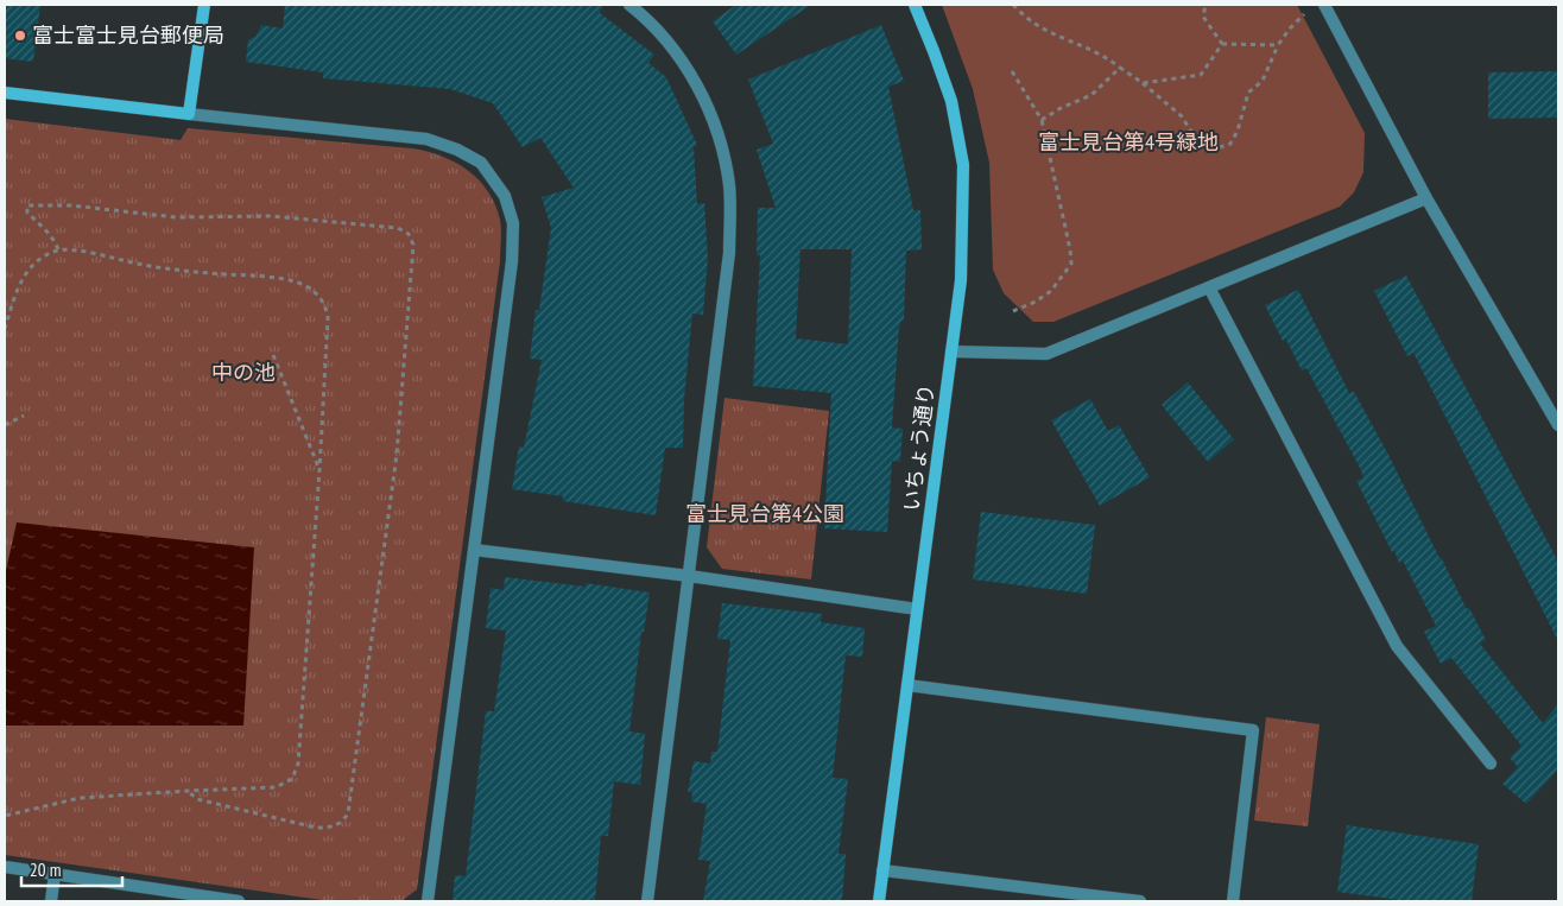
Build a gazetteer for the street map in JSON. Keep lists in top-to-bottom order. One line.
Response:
{"streets":{"street":["いちょう通り"]},"parks":["富士見台第4号緑地","中の池","富士見台第4公園"],"places":["富士富士見台郵便局"],"scale_bar":"20 m"}
